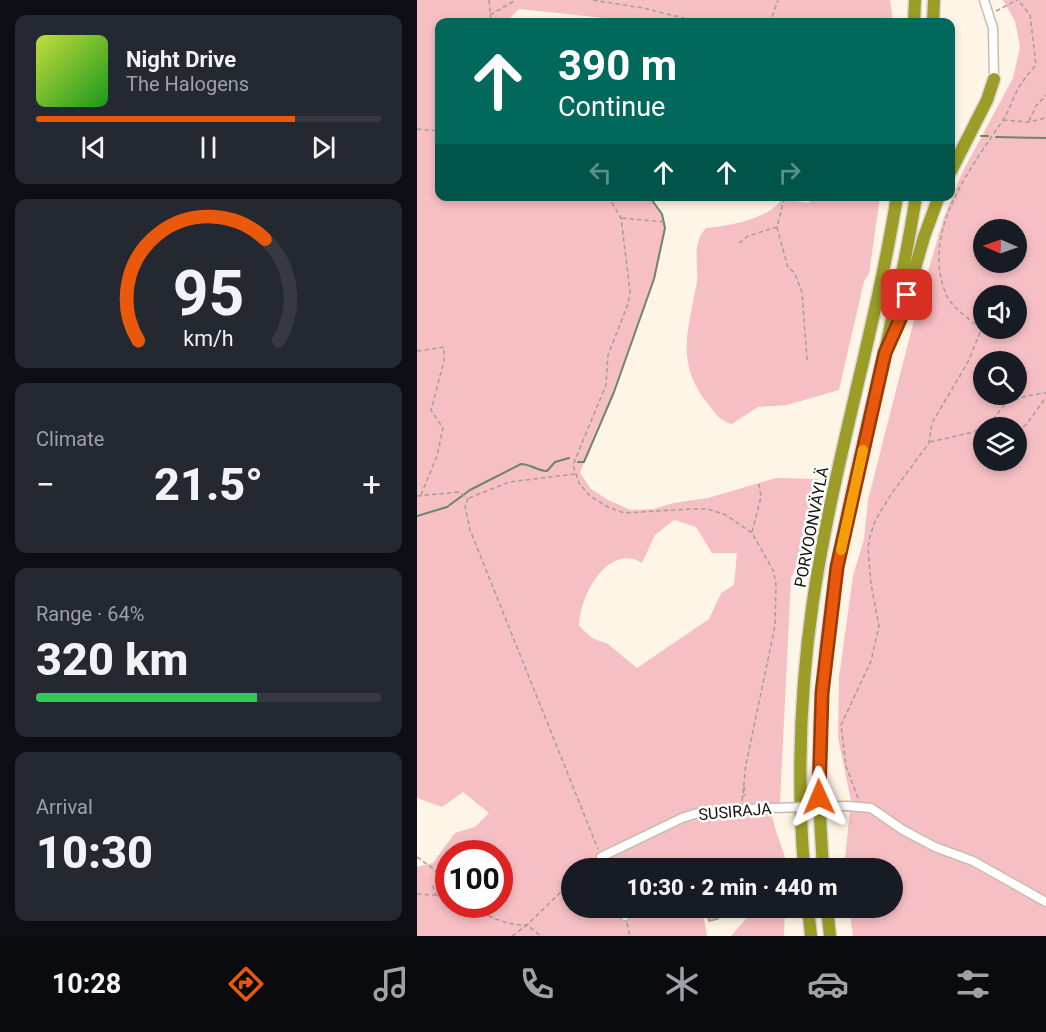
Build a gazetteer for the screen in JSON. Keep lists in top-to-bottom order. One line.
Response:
{"streets":{"highway":["PORVOONVÄYLÄ"],"street":["SUSIRAJA"]},"north":"left","page":{"turn":["390 m","Continue"],"song":["Night Drive","The Halogens"],"tile":["Climate",["Range · 64%","320 km"],["Arrival","10:30"]],"heat":["−","21.5°","+"],"limit":"100","trip":"10:30 · 2 min · 440 m","tabs":"10:28","gauge":["95","km/h"]}}
